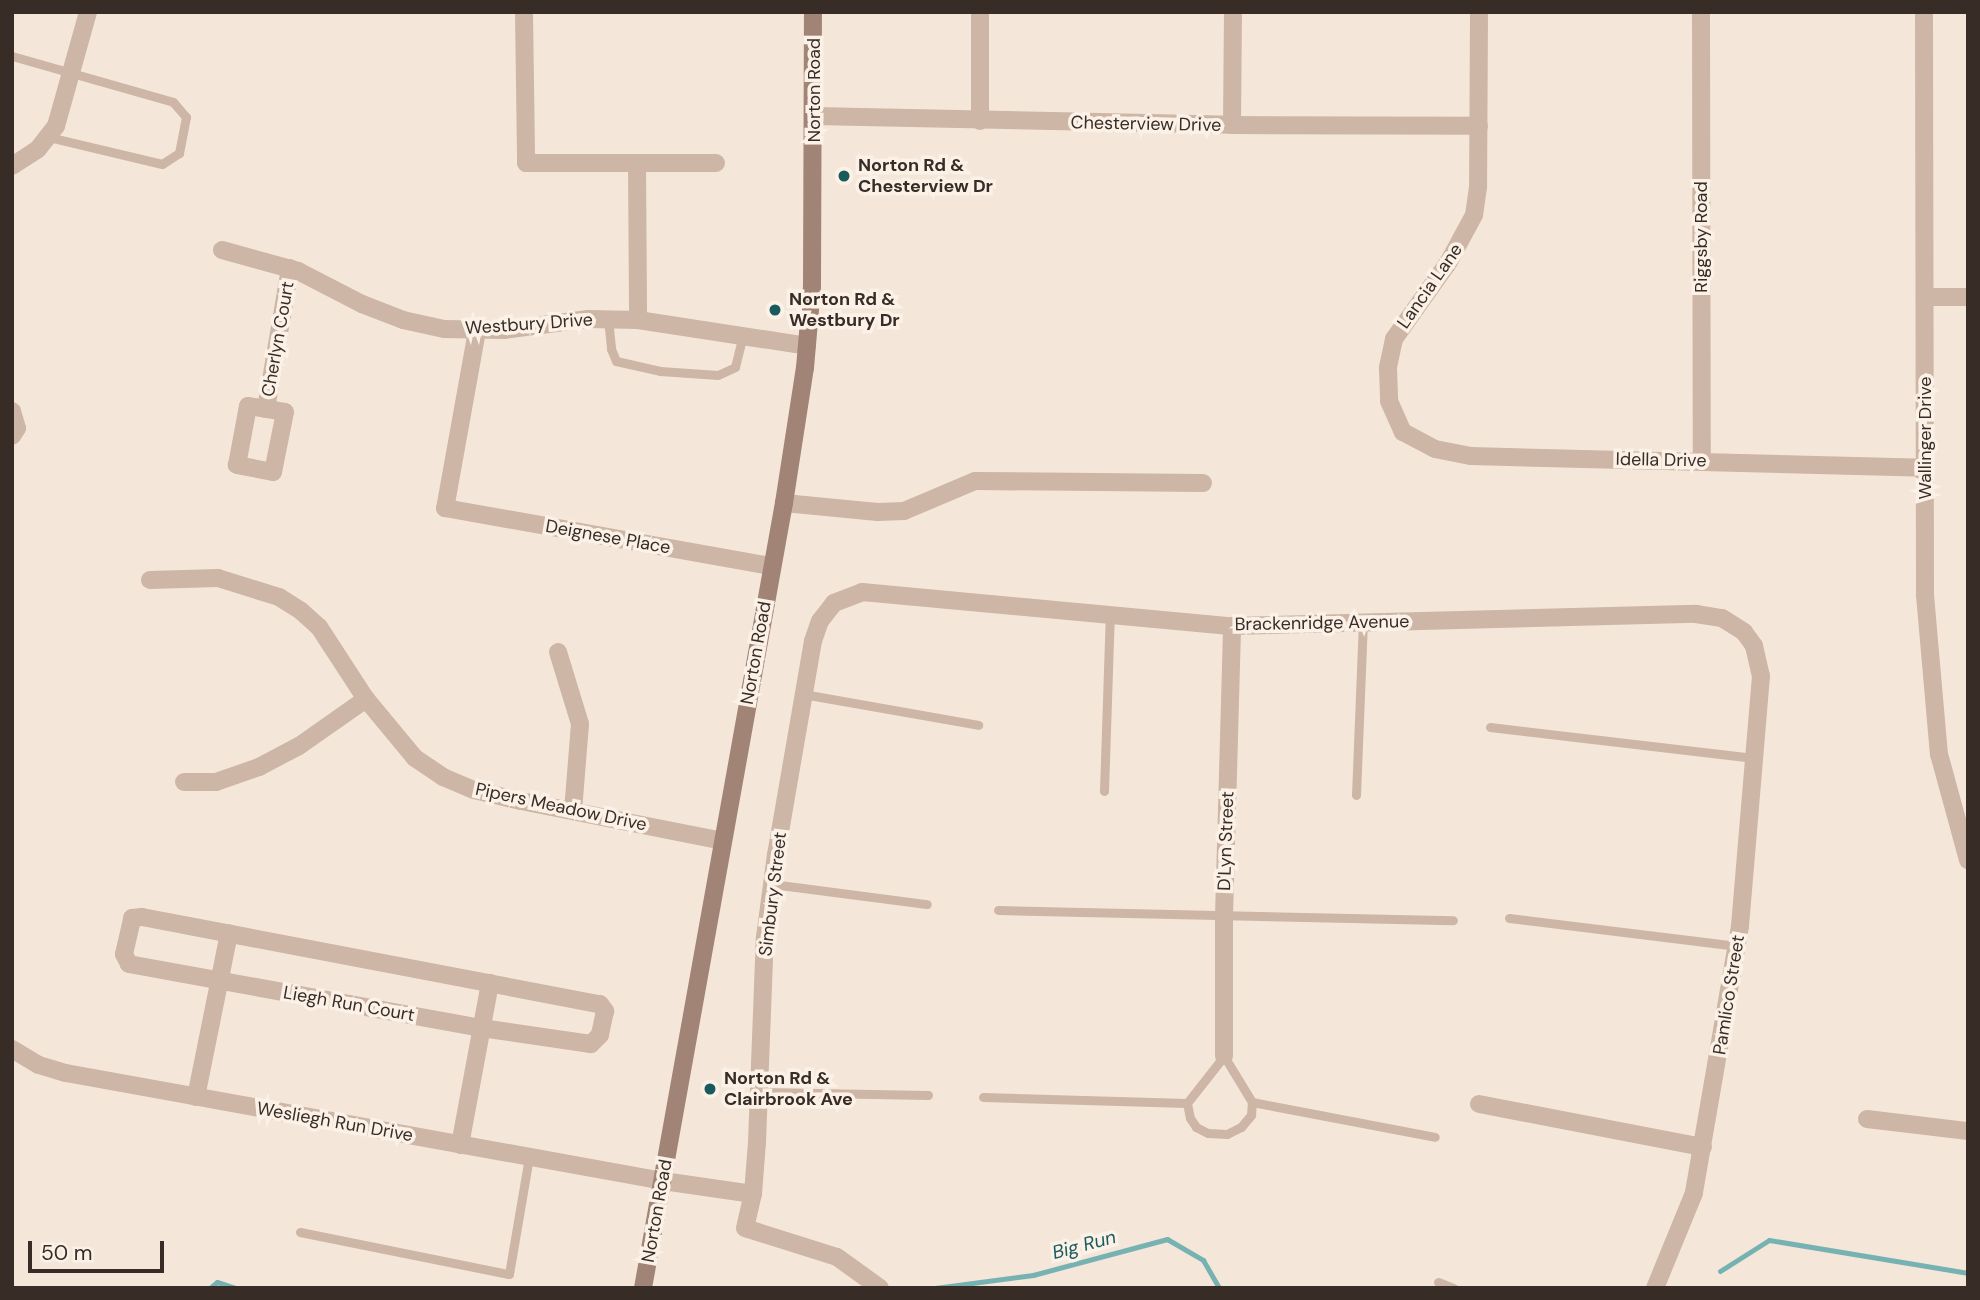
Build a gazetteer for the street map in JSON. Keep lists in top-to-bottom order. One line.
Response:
{"streets":{"main road":["Norton Road"],"street":["Chesterview Drive","Riggsby Road","Lancia Lane","Westbury Drive","Cherlyn Court","Wallinger Drive","Idella Drive","Deignese Place","Brackenridge Avenue","Pipers Meadow Drive","D'Lyn Street","Simbury Street","Pamlico Street","Liegh Run Court","Wesliegh Run Drive"]},"crossings":[["Norton Road","Chesterview Drive"],["Norton Road","Westbury Drive"],["Norton Road","Deignese Place"],["Norton Road","Pipers Meadow Drive"],["Norton Road","Wesliegh Run Drive"],["Chesterview Drive","Lancia Lane"],["Riggsby Road","Idella Drive"],["Lancia Lane","Idella Drive"],["Westbury Drive","Cherlyn Court"],["Westbury Drive","Deignese Place"],["Wallinger Drive","Idella Drive"],["Brackenridge Avenue","D'Lyn Street"],["Brackenridge Avenue","Simbury Street"],["Brackenridge Avenue","Pamlico Street"],["Simbury Street","Wesliegh Run Drive"]],"water":["Big Run"],"places":["Norton Rd & Chesterview Dr","Norton Rd & Westbury Dr","Norton Rd & Clairbrook Ave"],"scale_bar":"50 m"}
